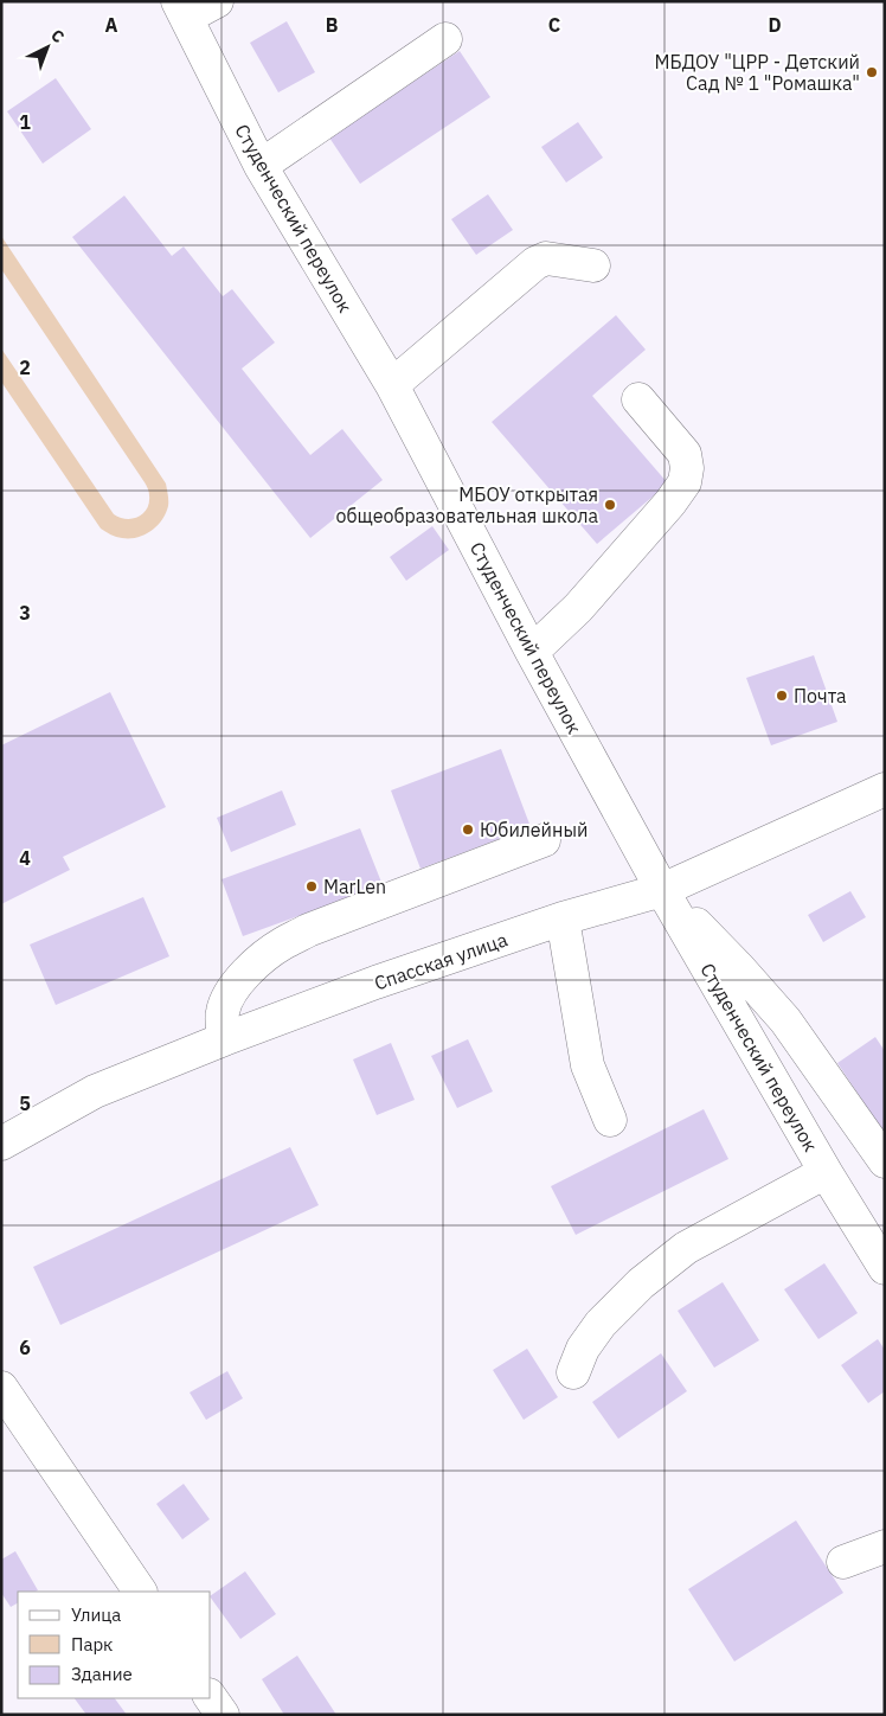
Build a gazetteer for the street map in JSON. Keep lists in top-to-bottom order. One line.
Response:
{"streets":{"street":["Студенческий переулок","Спасская улица"]},"crossings":[["Студенческий переулок","Спасская улица"]],"places":["МБДОУ \"ЦРР - Детский Сад № 1 \"Ромашка\"","МБОУ открытая общеобразовательная школа","Почта","Юбилейный","MarLen"],"legend":["Улица","Парк","Здание"],"north":"top right","grid":{"columns":["A","B","C","D"],"rows":["1","2","3","4","5","6"]}}
